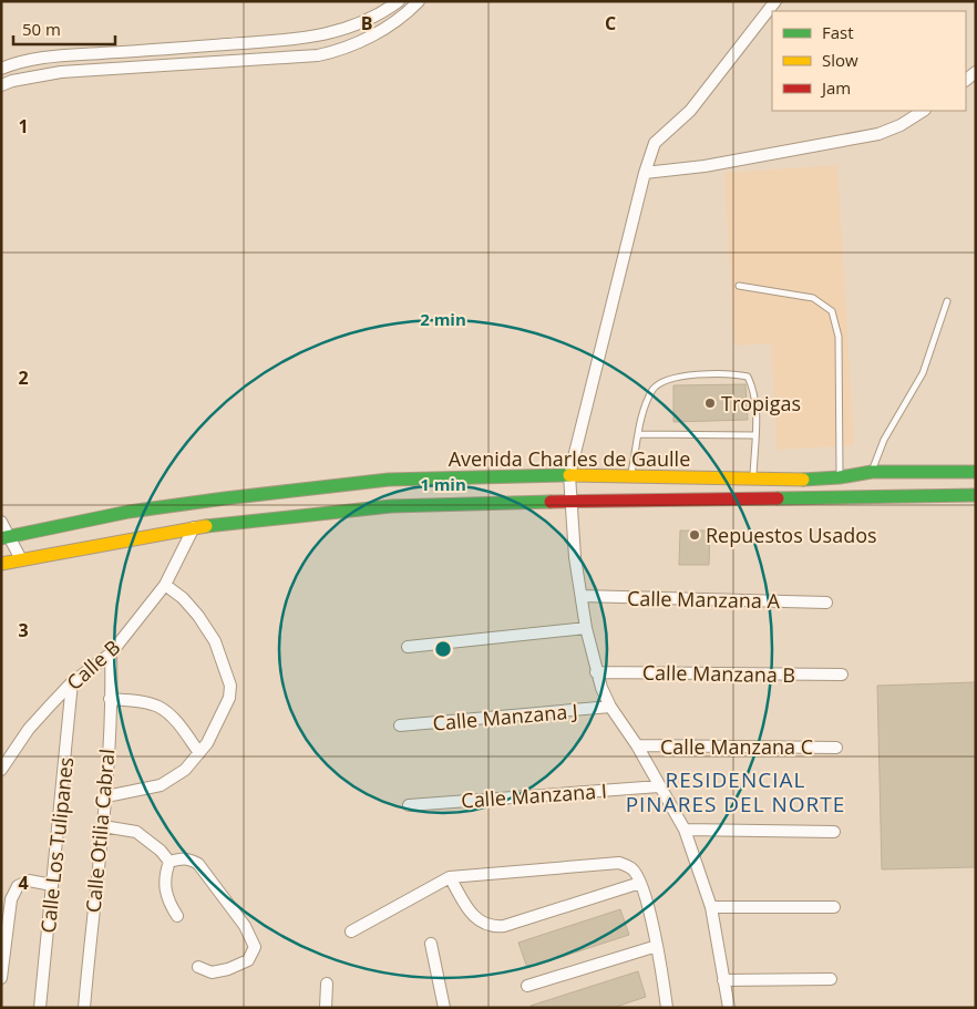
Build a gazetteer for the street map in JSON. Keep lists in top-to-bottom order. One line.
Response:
{"streets":{"main road":["Avenida Charles de Gaulle"],"street":["Calle Manzana A","Calle B","Calle Manzana B","Calle Manzana J","Calle Manzana C","Calle Manzana I","Calle Otilia Cabral","Calle Los Tulipanes"]},"crossings":[["Avenida Charles de Gaulle","Calle B"],["Calle B","Calle Otilia Cabral"],["Calle B","Calle Los Tulipanes"]],"districts":["RESIDENCIAL PINARES DEL NORTE"],"places":["Tropigas","Repuestos Usados"],"legend":["Fast","Slow","Jam"],"scale_bar":"50 m","grid":{"columns":["B","C"],"rows":["1","2","3","4"]},"rings":["2 min","1 min"]}
